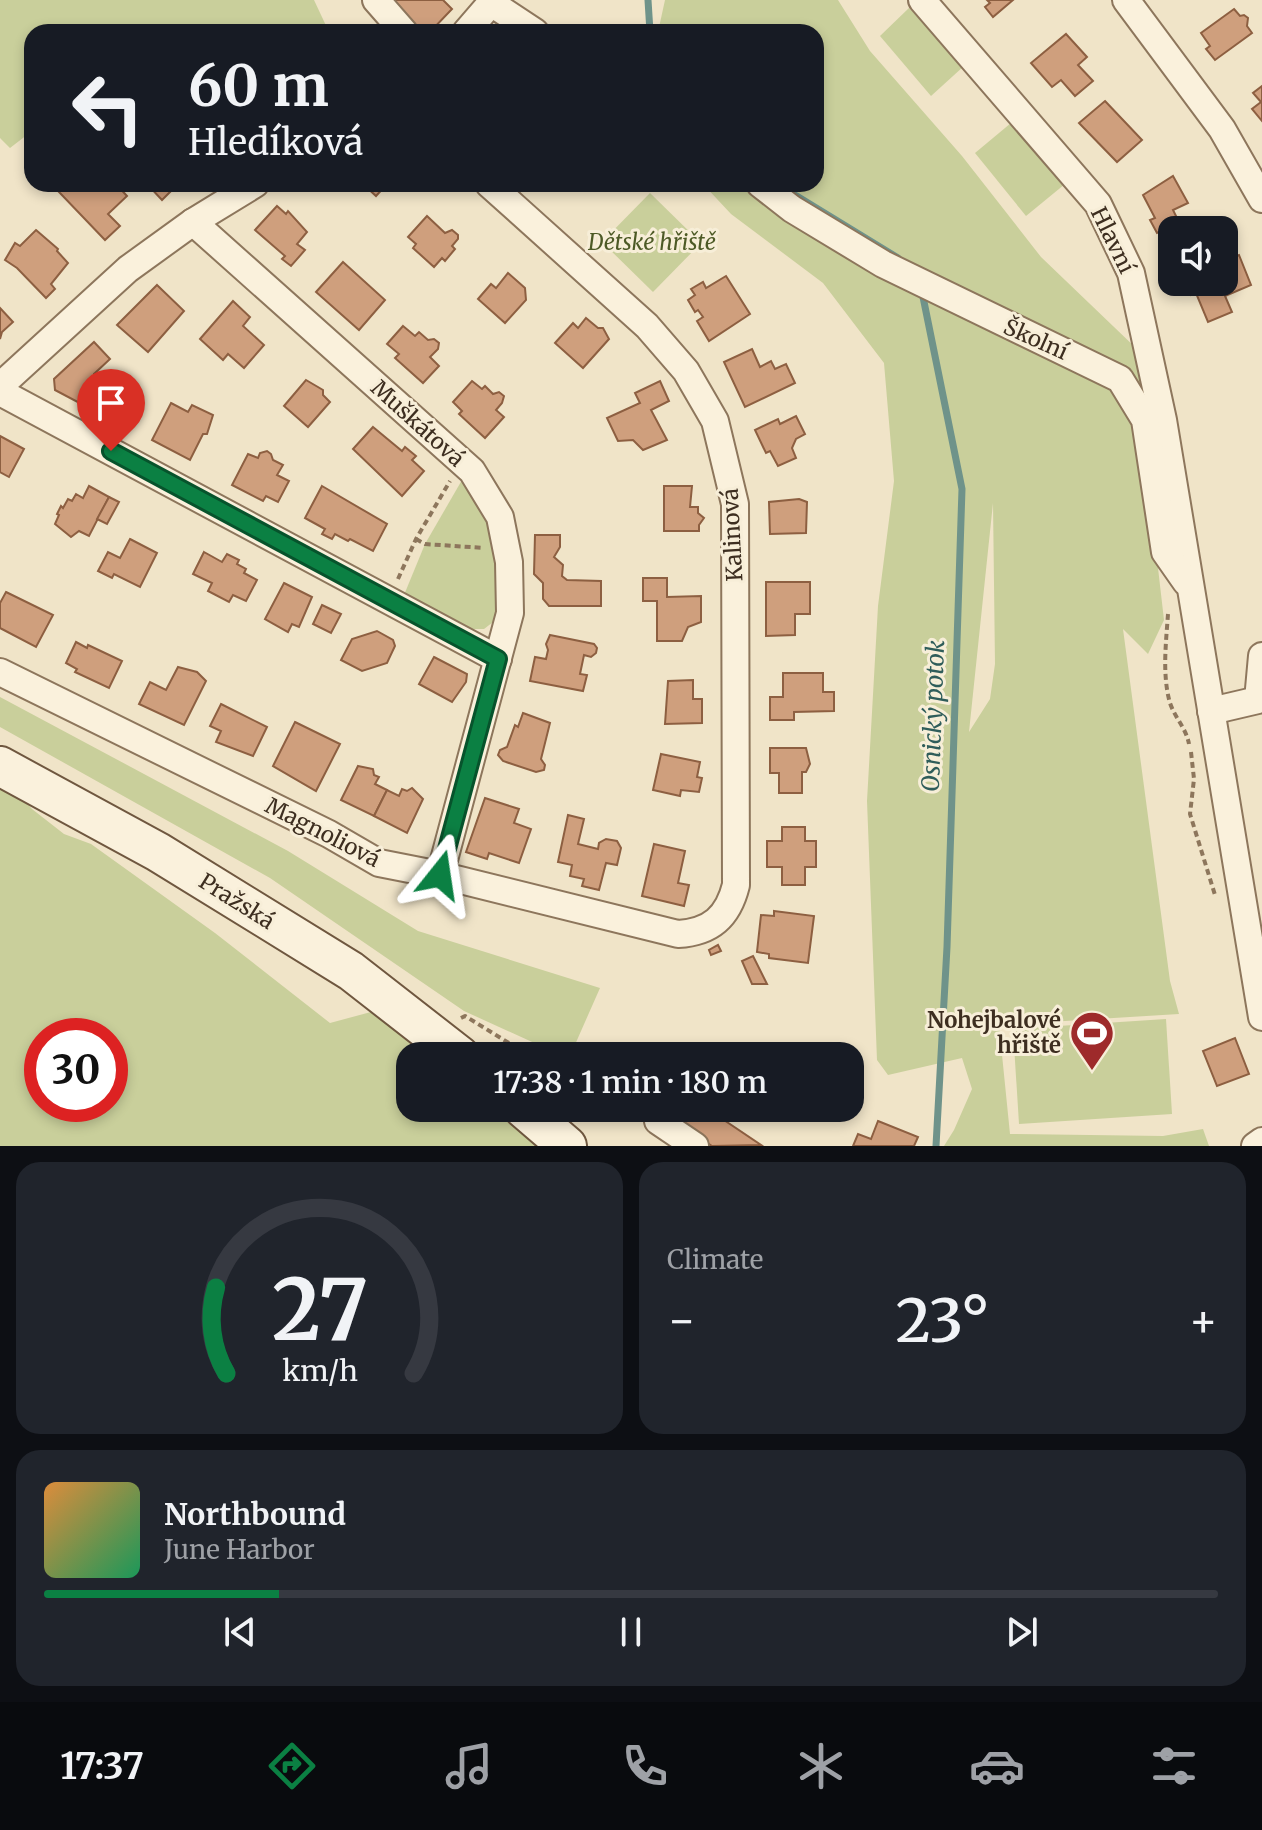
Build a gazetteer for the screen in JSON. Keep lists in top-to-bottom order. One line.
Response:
{"streets":{"main road":["Pražská"],"street":["Hlavní","Školní","Muškátová","Kalinová","Magnoliová"]},"crossings":[["Hlavní","Školní"],["Muškátová","Magnoliová"],["Kalinová","Magnoliová"]],"water":["Osnický potok"],"parks":["Dětské hřiště"],"places":{"sports":["Nohejbalové hřiště"]},"page":{"turn":["60 m","Hledíková"],"limit":"30","trip":"17:38 · 1 min · 180 m","tile":"Climate","heat":["−","23°","+"],"song":["Northbound","June Harbor"],"tabs":"17:37","gauge":["27","km/h"]}}
